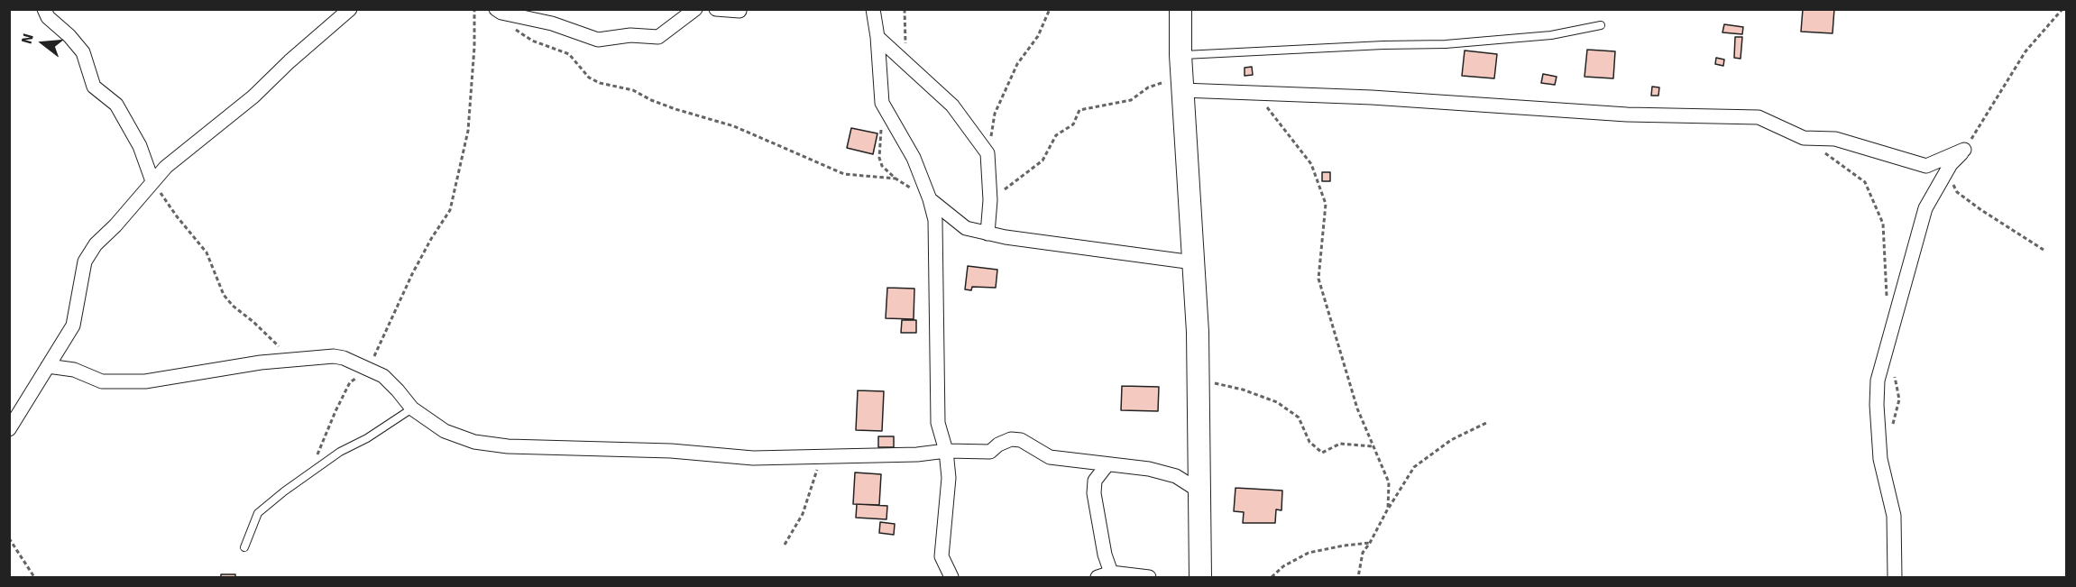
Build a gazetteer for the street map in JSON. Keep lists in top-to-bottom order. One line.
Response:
{"north":"left"}
